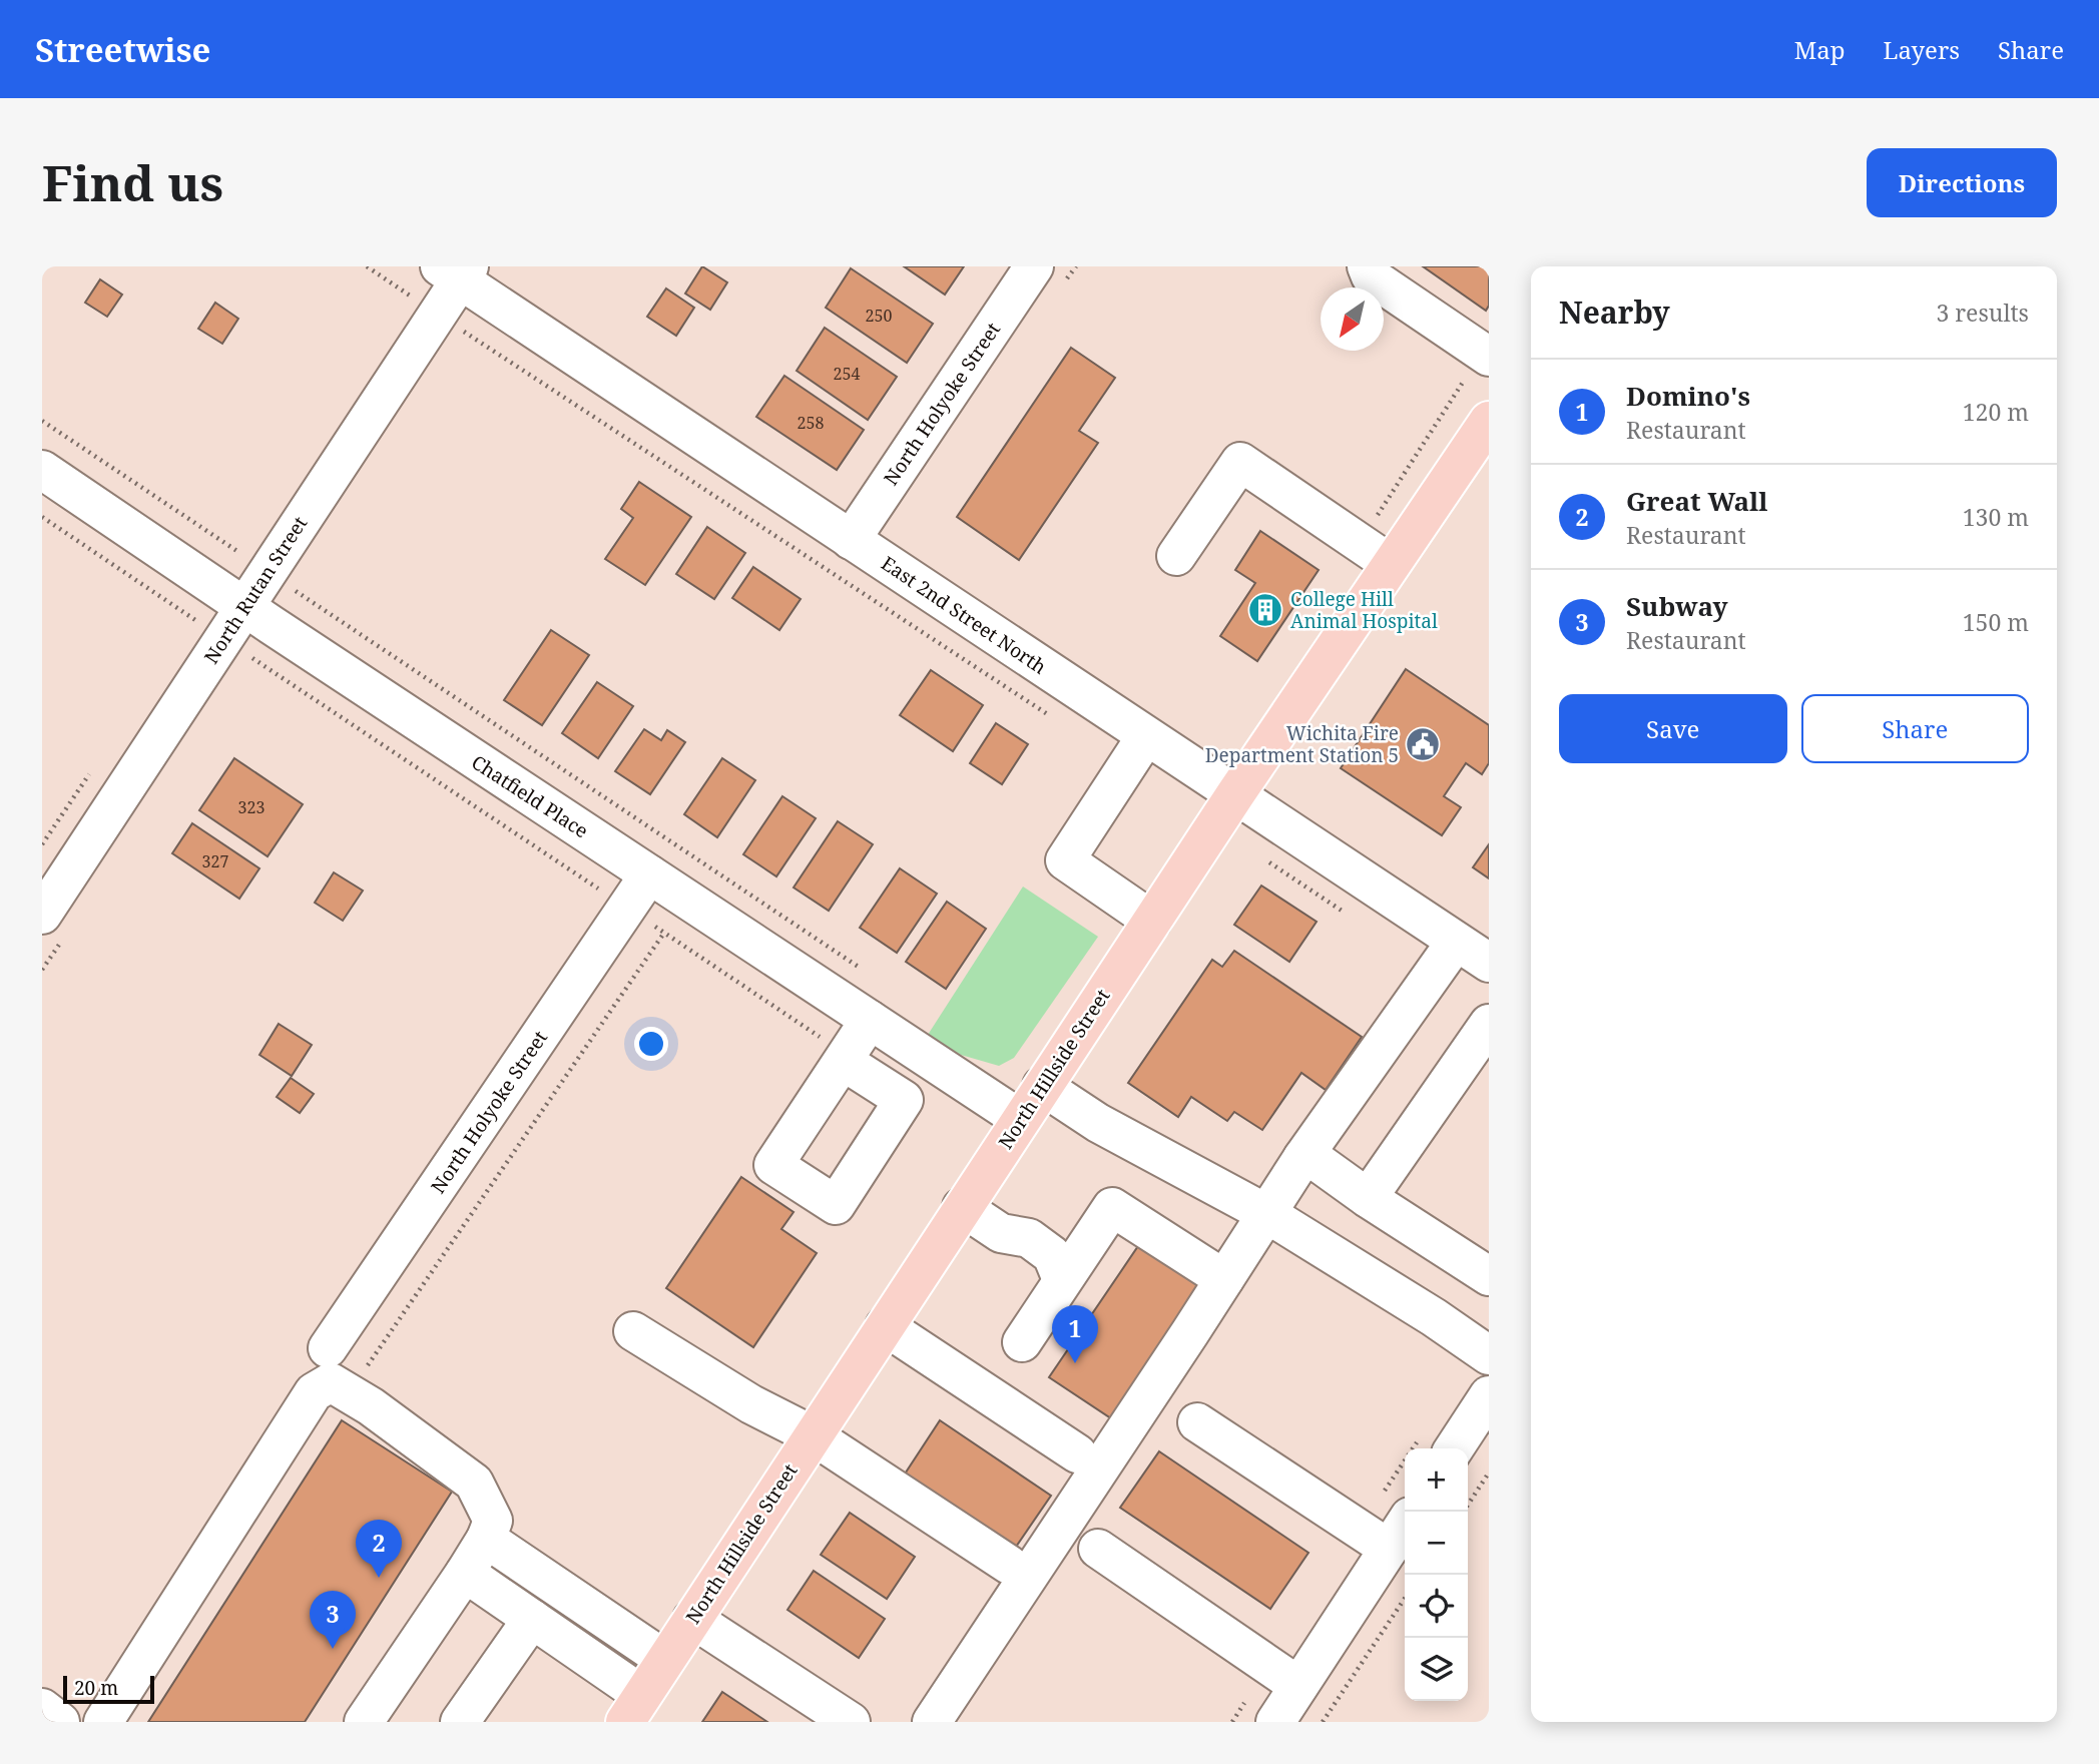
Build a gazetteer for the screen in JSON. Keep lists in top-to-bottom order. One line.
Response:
{"streets":{"main road":["North Hillside Street"],"street":["North Holyoke Street","North Rutan Street","East 2nd Street North","Chatfield Place"]},"crossings":[["North Holyoke Street","East 2nd Street North"],["North Holyoke Street","Chatfield Place"],["North Rutan Street","East 2nd Street North"],["North Rutan Street","Chatfield Place"],["East 2nd Street North","North Hillside Street"],["Chatfield Place","North Hillside Street"]],"places":{"building":["College Hill Animal Hospital"],"public building":["Wichita Fire Department Station 5"]},"house_numbers":["250","254","258","323","327"],"scale_bar":"20 m","north":"bottom left","page":{"header":"Streetwise","nav":["Map","Layers","Share"],"buttons":["Directions",["Save","Share"]],"title":"Find us","heading":["Nearby","3 results"],"list":[{"mark":"1","name":"Domino's","note":"Restaurant","value":"120 m"},{"mark":"2","name":"Great Wall","note":"Restaurant","value":"130 m"},{"mark":"3","name":"Subway","note":"Restaurant","value":"150 m"}],"pins":["1","2","3"],"map_buttons":["+","−"],"scale":"20 m"}}
